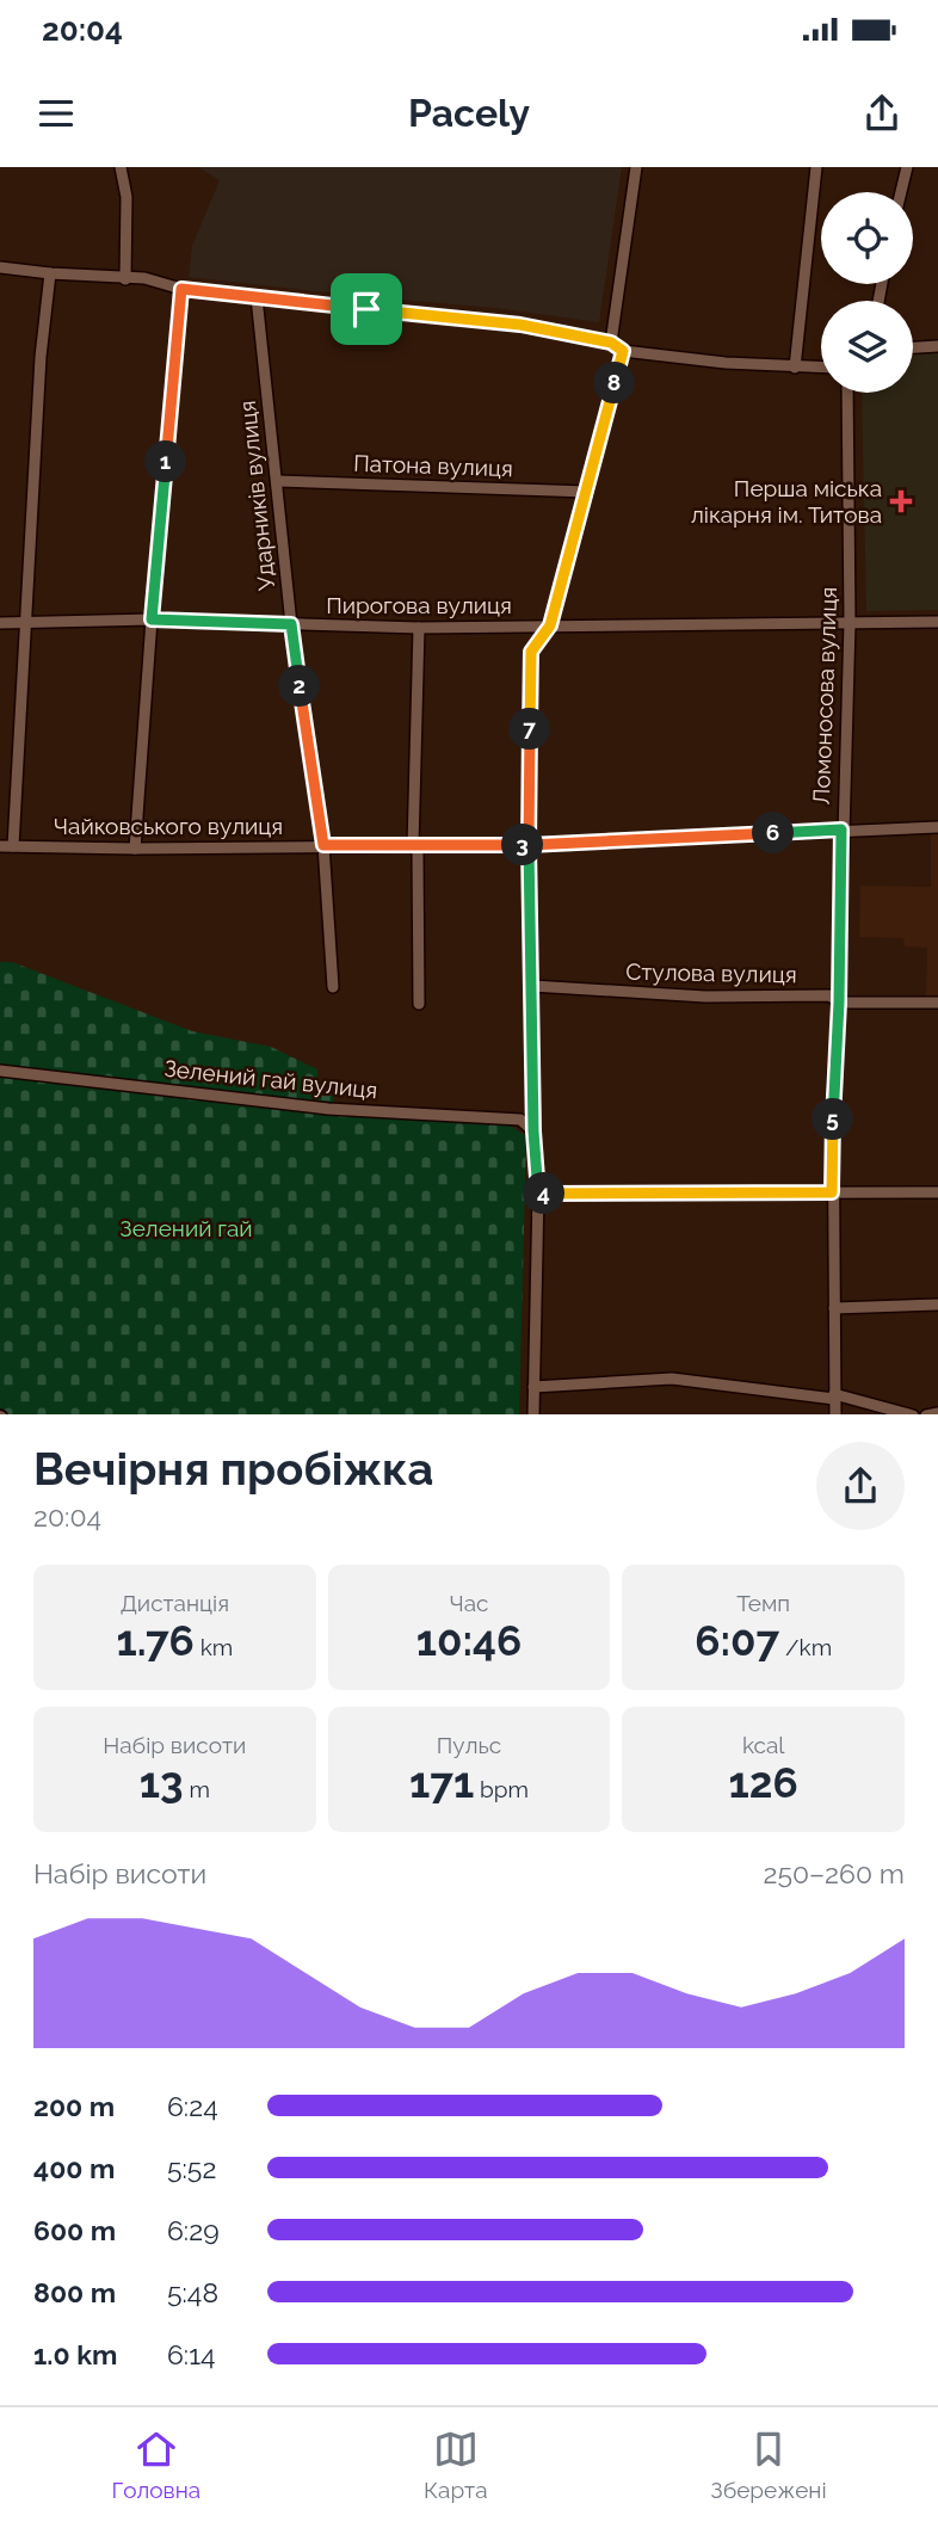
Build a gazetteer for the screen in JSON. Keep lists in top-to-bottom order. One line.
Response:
{"streets":{"street":["Патона вулиця","Ударників вулиця","Пирогова вулиця","Ломоносова вулиця","Чайковського вулиця","Стулова вулиця","Зелений гай вулиця"]},"crossings":[["Патона вулиця","Ударників вулиця"],["Ударників вулиця","Пирогова вулиця"],["Ударників вулиця","Чайковського вулиця"],["Пирогова вулиця","Ломоносова вулиця"],["Ломоносова вулиця","Чайковського вулиця"],["Ломоносова вулиця","Стулова вулиця"]],"parks":["Зелений гай"],"places":{"health":["Перша міська лікарня ім. Титова"]},"page":{"status":"20:04","header":"Pacely","pins":["8","1","2","7","6","3","5","4"],"heading":["Вечірня пробіжка","20:04"],"stats":[["Дистанція","1.76 km"],["Час","10:46"],["Темп","6:07 /km"],["Набір висоти","13 m"],["Пульс","171 bpm"],["kcal","126"]],"chart":["Набір висоти","250–260 m"],"list":[{"name":"200 m","note":"6:24"},{"name":"400 m","note":"5:52"},{"name":"600 m","note":"6:29"},{"name":"800 m","note":"5:48"},{"name":"1.0 km","note":"6:14"}],"tabs":["Головна","Карта","Збережені"]}}
